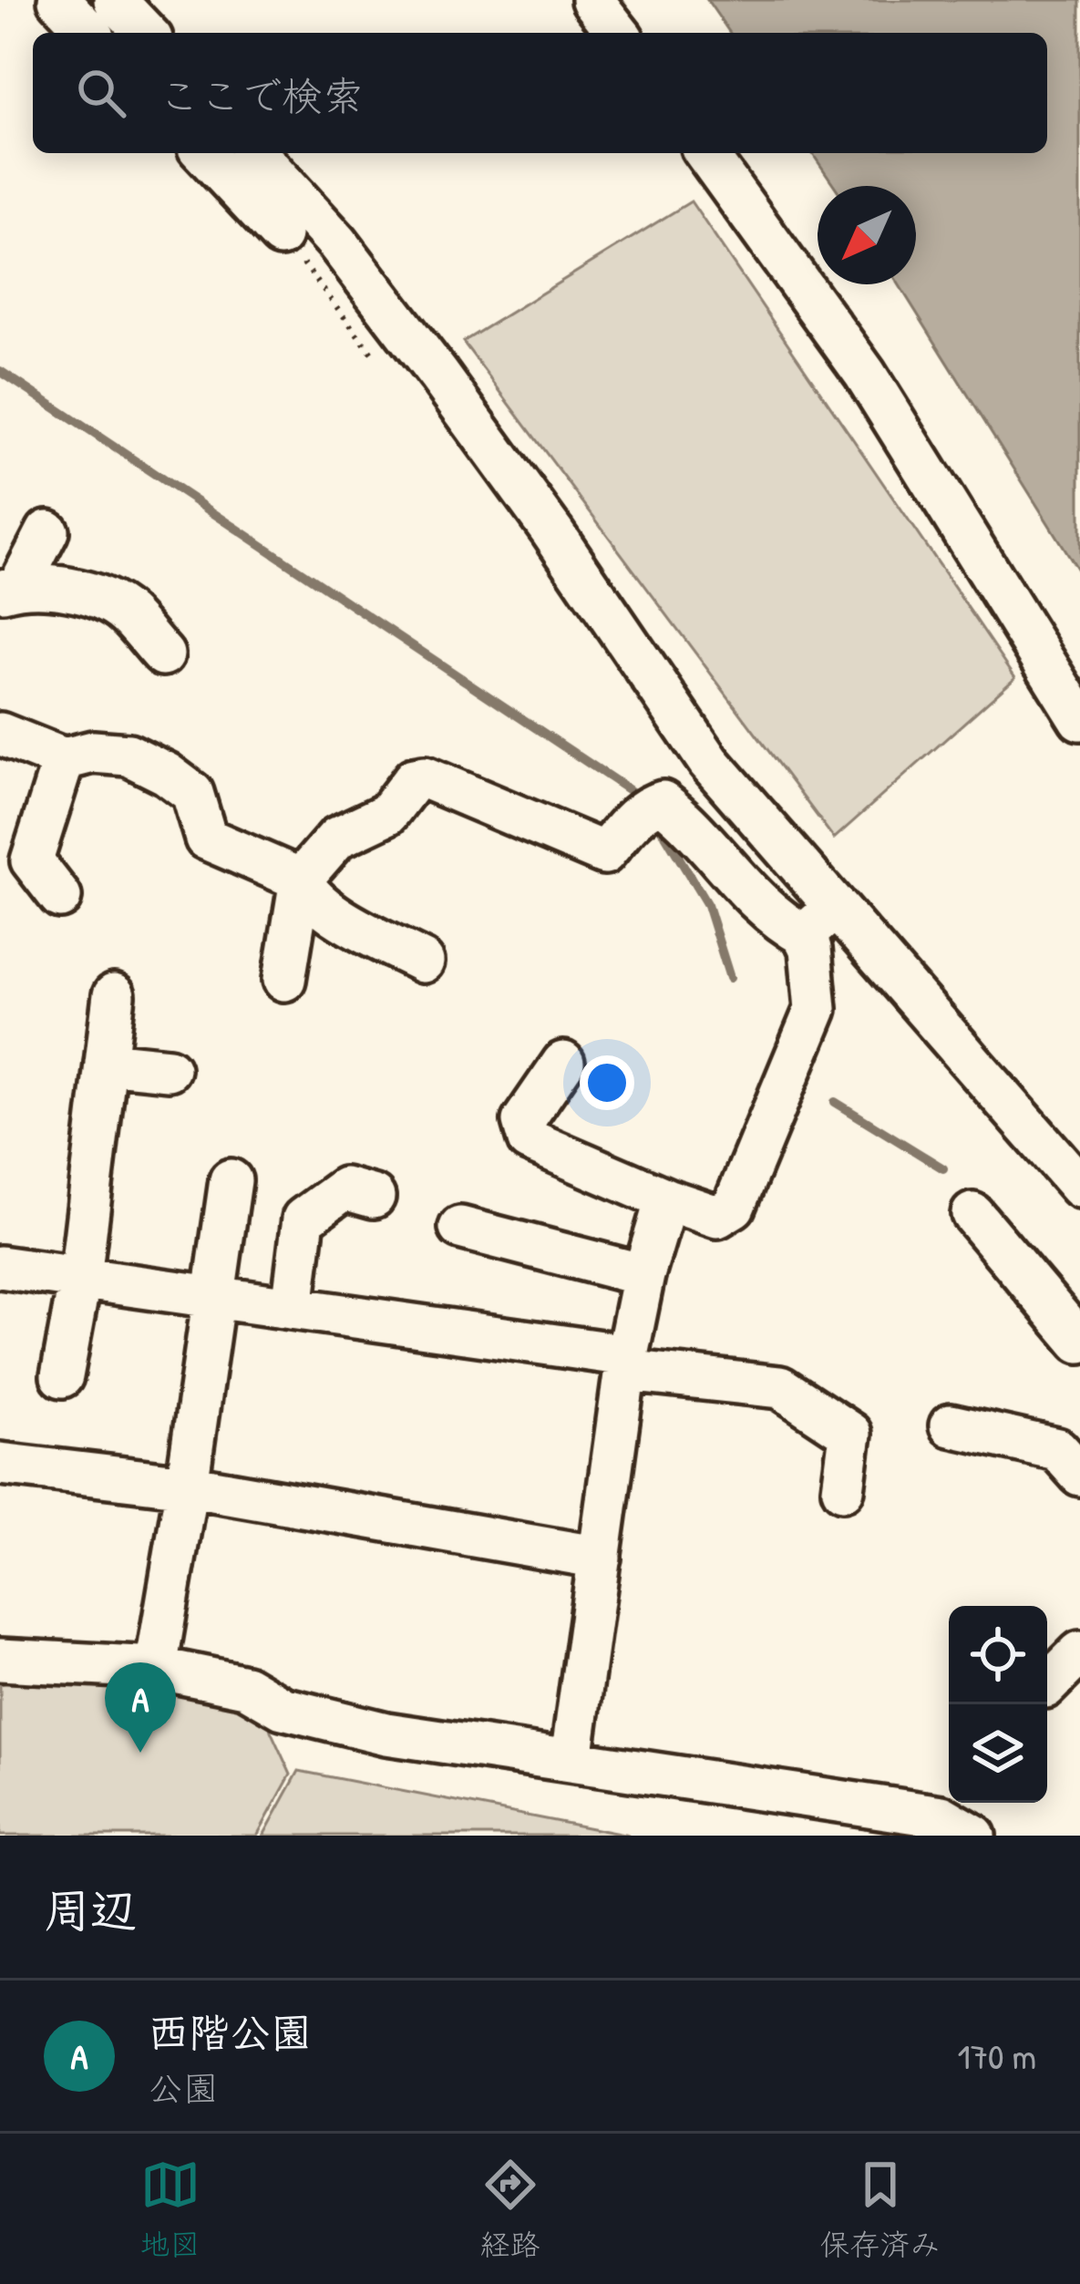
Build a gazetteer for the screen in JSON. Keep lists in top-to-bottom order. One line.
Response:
{"north":"bottom left","page":{"search":"ここで検索","pins":"A","heading":"周辺","list":[{"mark":"A","name":"西階公園","note":"公園","value":"170 m"}],"nav":["地図","経路","保存済み"]}}
